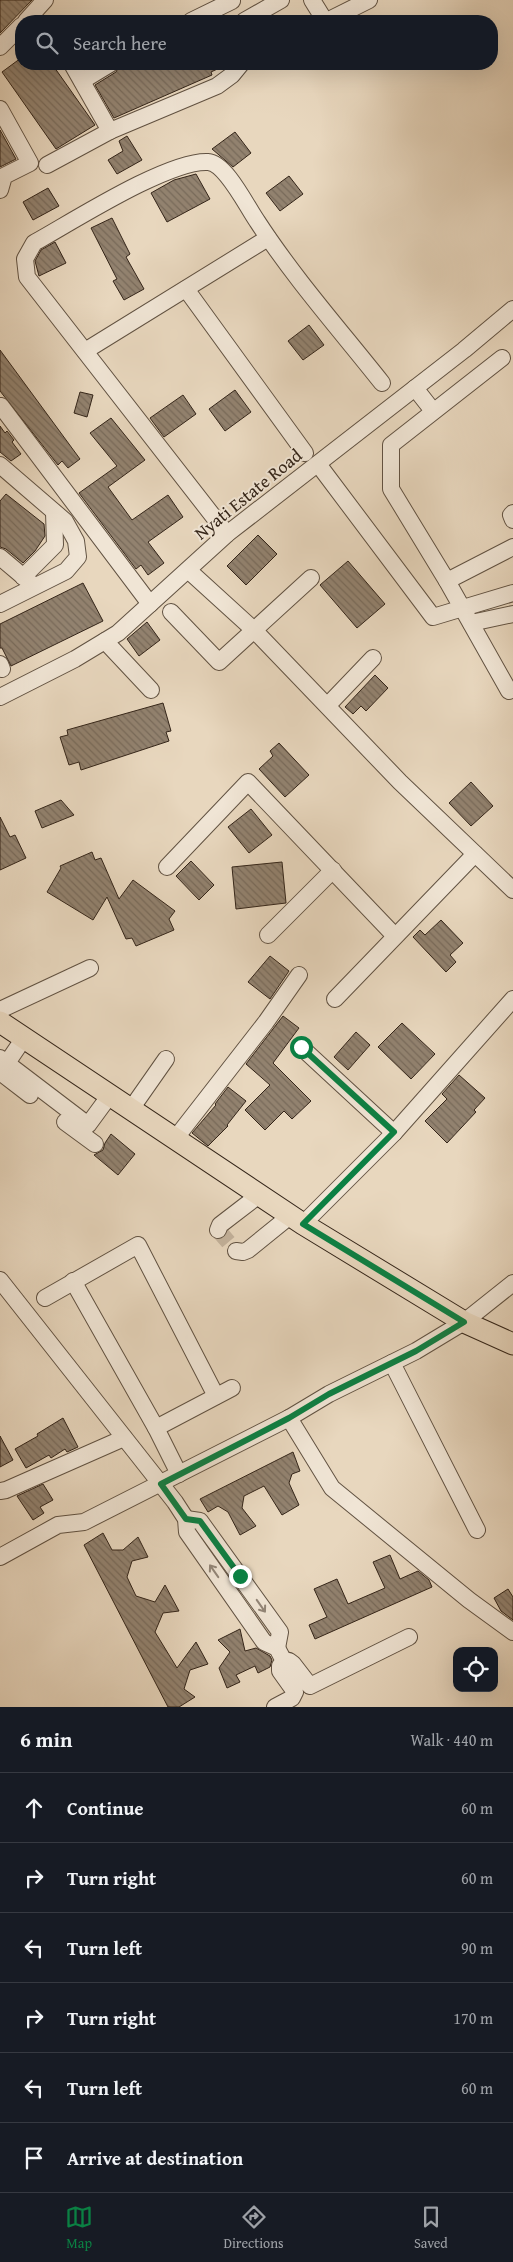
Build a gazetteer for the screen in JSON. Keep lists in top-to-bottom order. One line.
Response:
{"streets":{"street":["Nyati Estate Road"]},"page":{"search":"Search here","heading":["6 min","Walk · 440 m"],"list":[["Continue","60 m"],["Turn right","60 m"],["Turn left","90 m"],["Turn right","170 m"],["Turn left","60 m"],"Arrive at destination"],"nav":["Map","Directions","Saved"]}}
